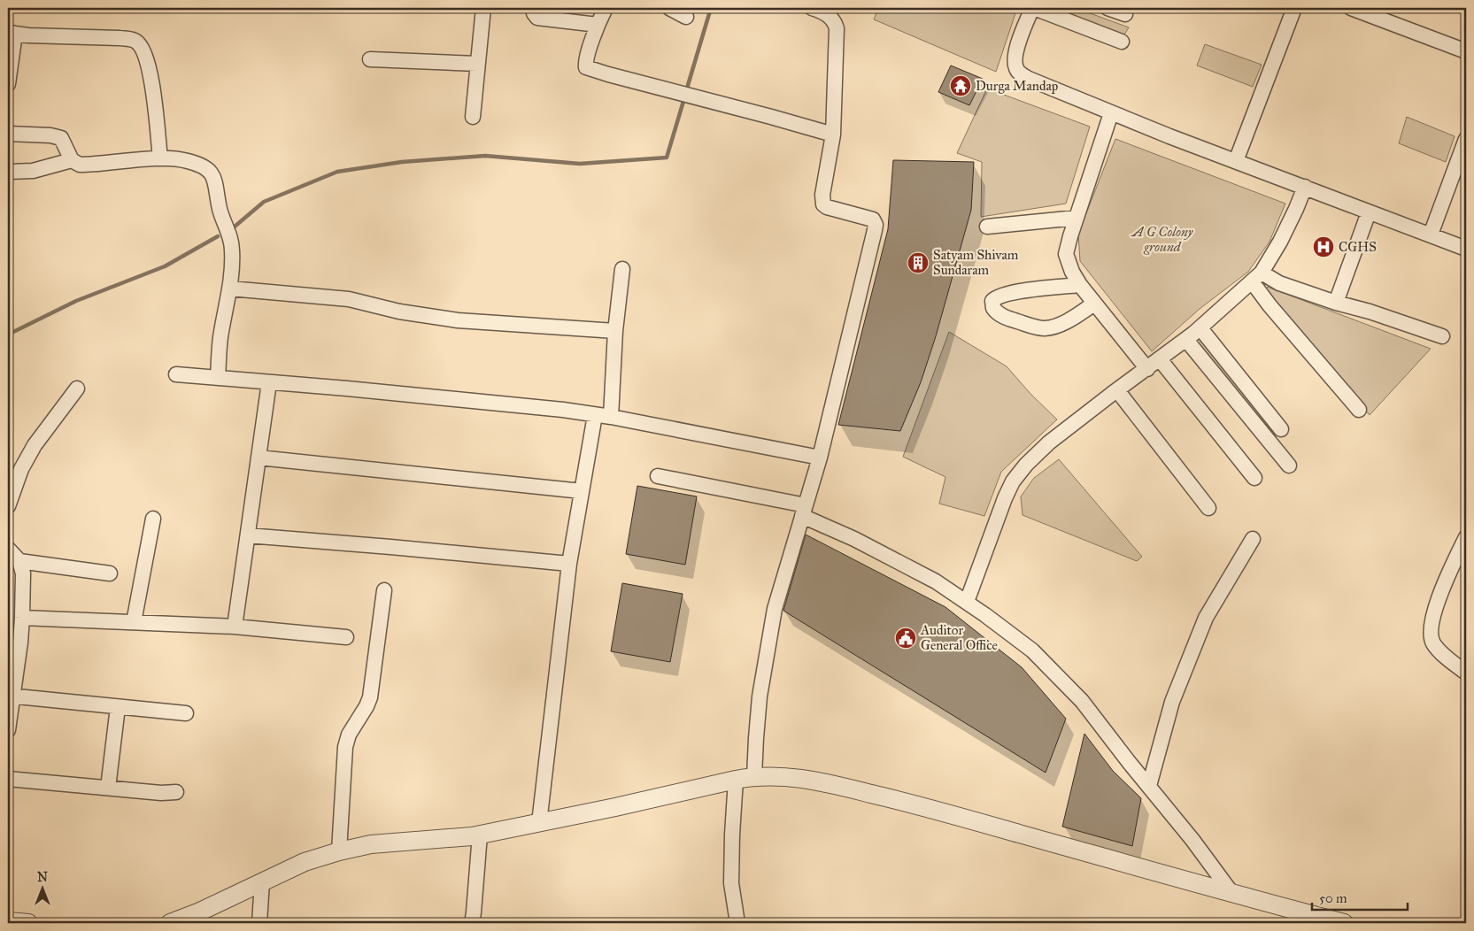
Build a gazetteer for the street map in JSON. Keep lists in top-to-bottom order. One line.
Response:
{"parks":["A G Colony ground"],"places":{"temple":["Durga Mandap"],"hospital":["CGHS"],"building":["Satyam Shivam Sundaram"],"public building":["Auditor General Office"]},"scale_bar":"50 m","north":"top"}
